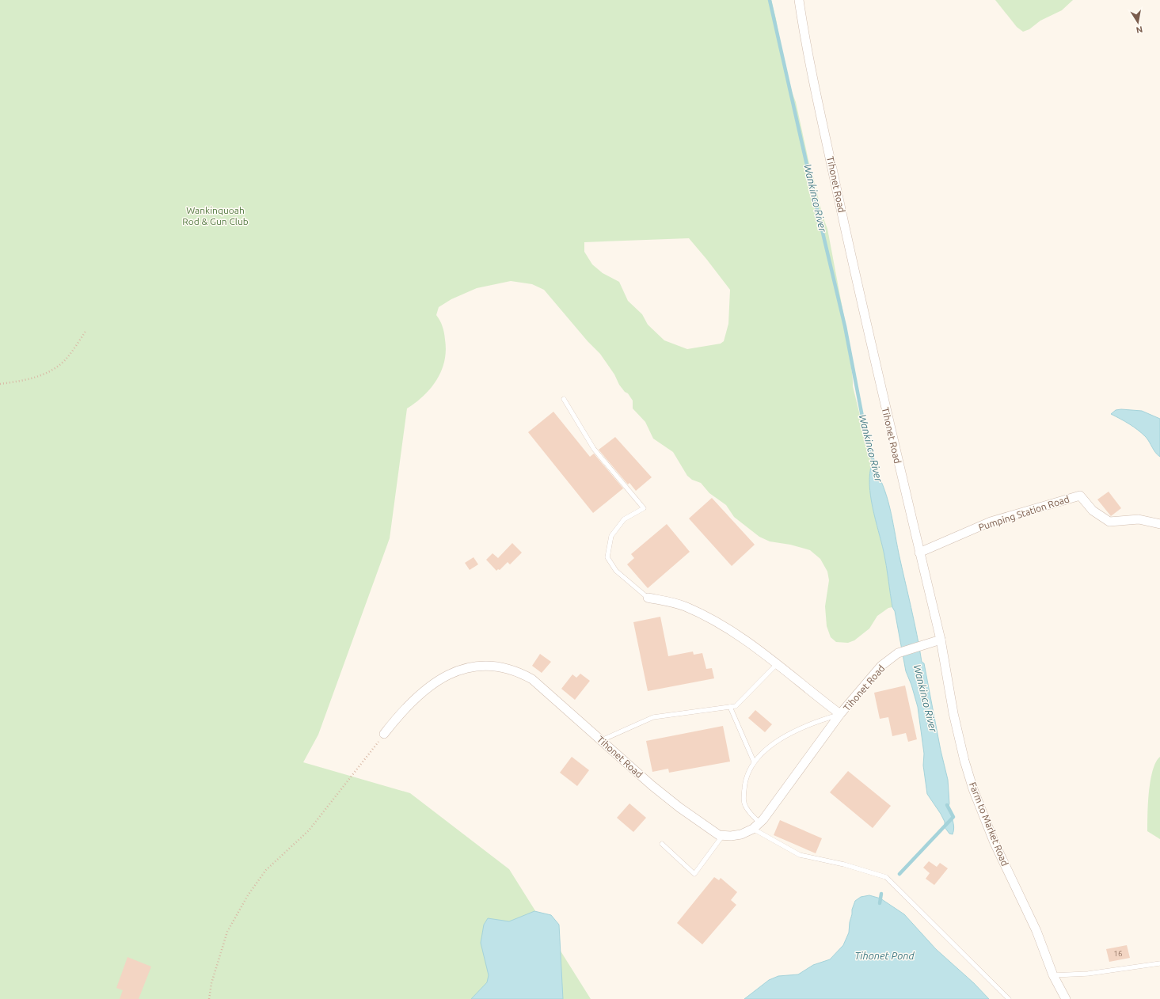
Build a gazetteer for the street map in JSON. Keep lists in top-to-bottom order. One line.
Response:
{"streets":{"street":["Tihonet Road","Pumping Station Road","Farm to Market Road"]},"crossings":[["Tihonet Road","Pumping Station Road"],["Tihonet Road","Farm to Market Road"]],"water":["Wankinco River","Tihonet Pond"],"parks":["Wankinquoah Rod & Gun Club"],"house_numbers":["16"],"north":"bottom"}
